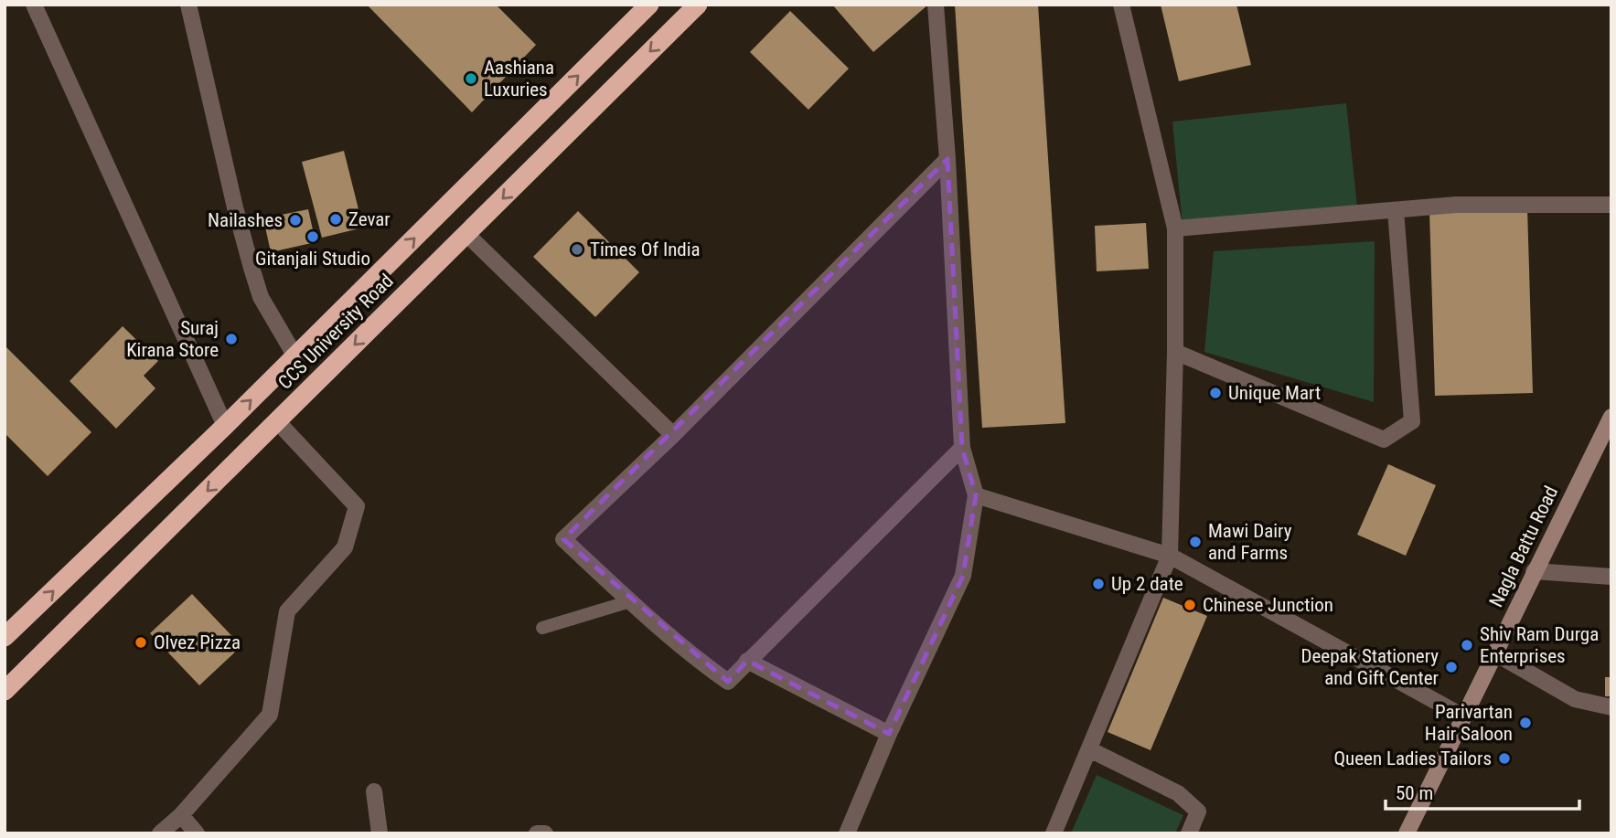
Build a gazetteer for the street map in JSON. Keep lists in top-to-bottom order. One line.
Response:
{"streets":{"highway":["CCS University Road"],"street":["Nagla Battu Road"]},"places":["Aashiana Luxuries","Zevar","Nailashes","Gitanjali Studio","Times Of India","Suraj Kirana Store","Unique Mart","Mawi Dairy and Farms","Up 2 date","Chinese Junction","Olvez Pizza","Shiv Ram Durga Enterprises","Deepak Stationery and Gift Center","Parivartan Hair Saloon","Queen Ladies Tailors"],"scale_bar":"50 m"}
